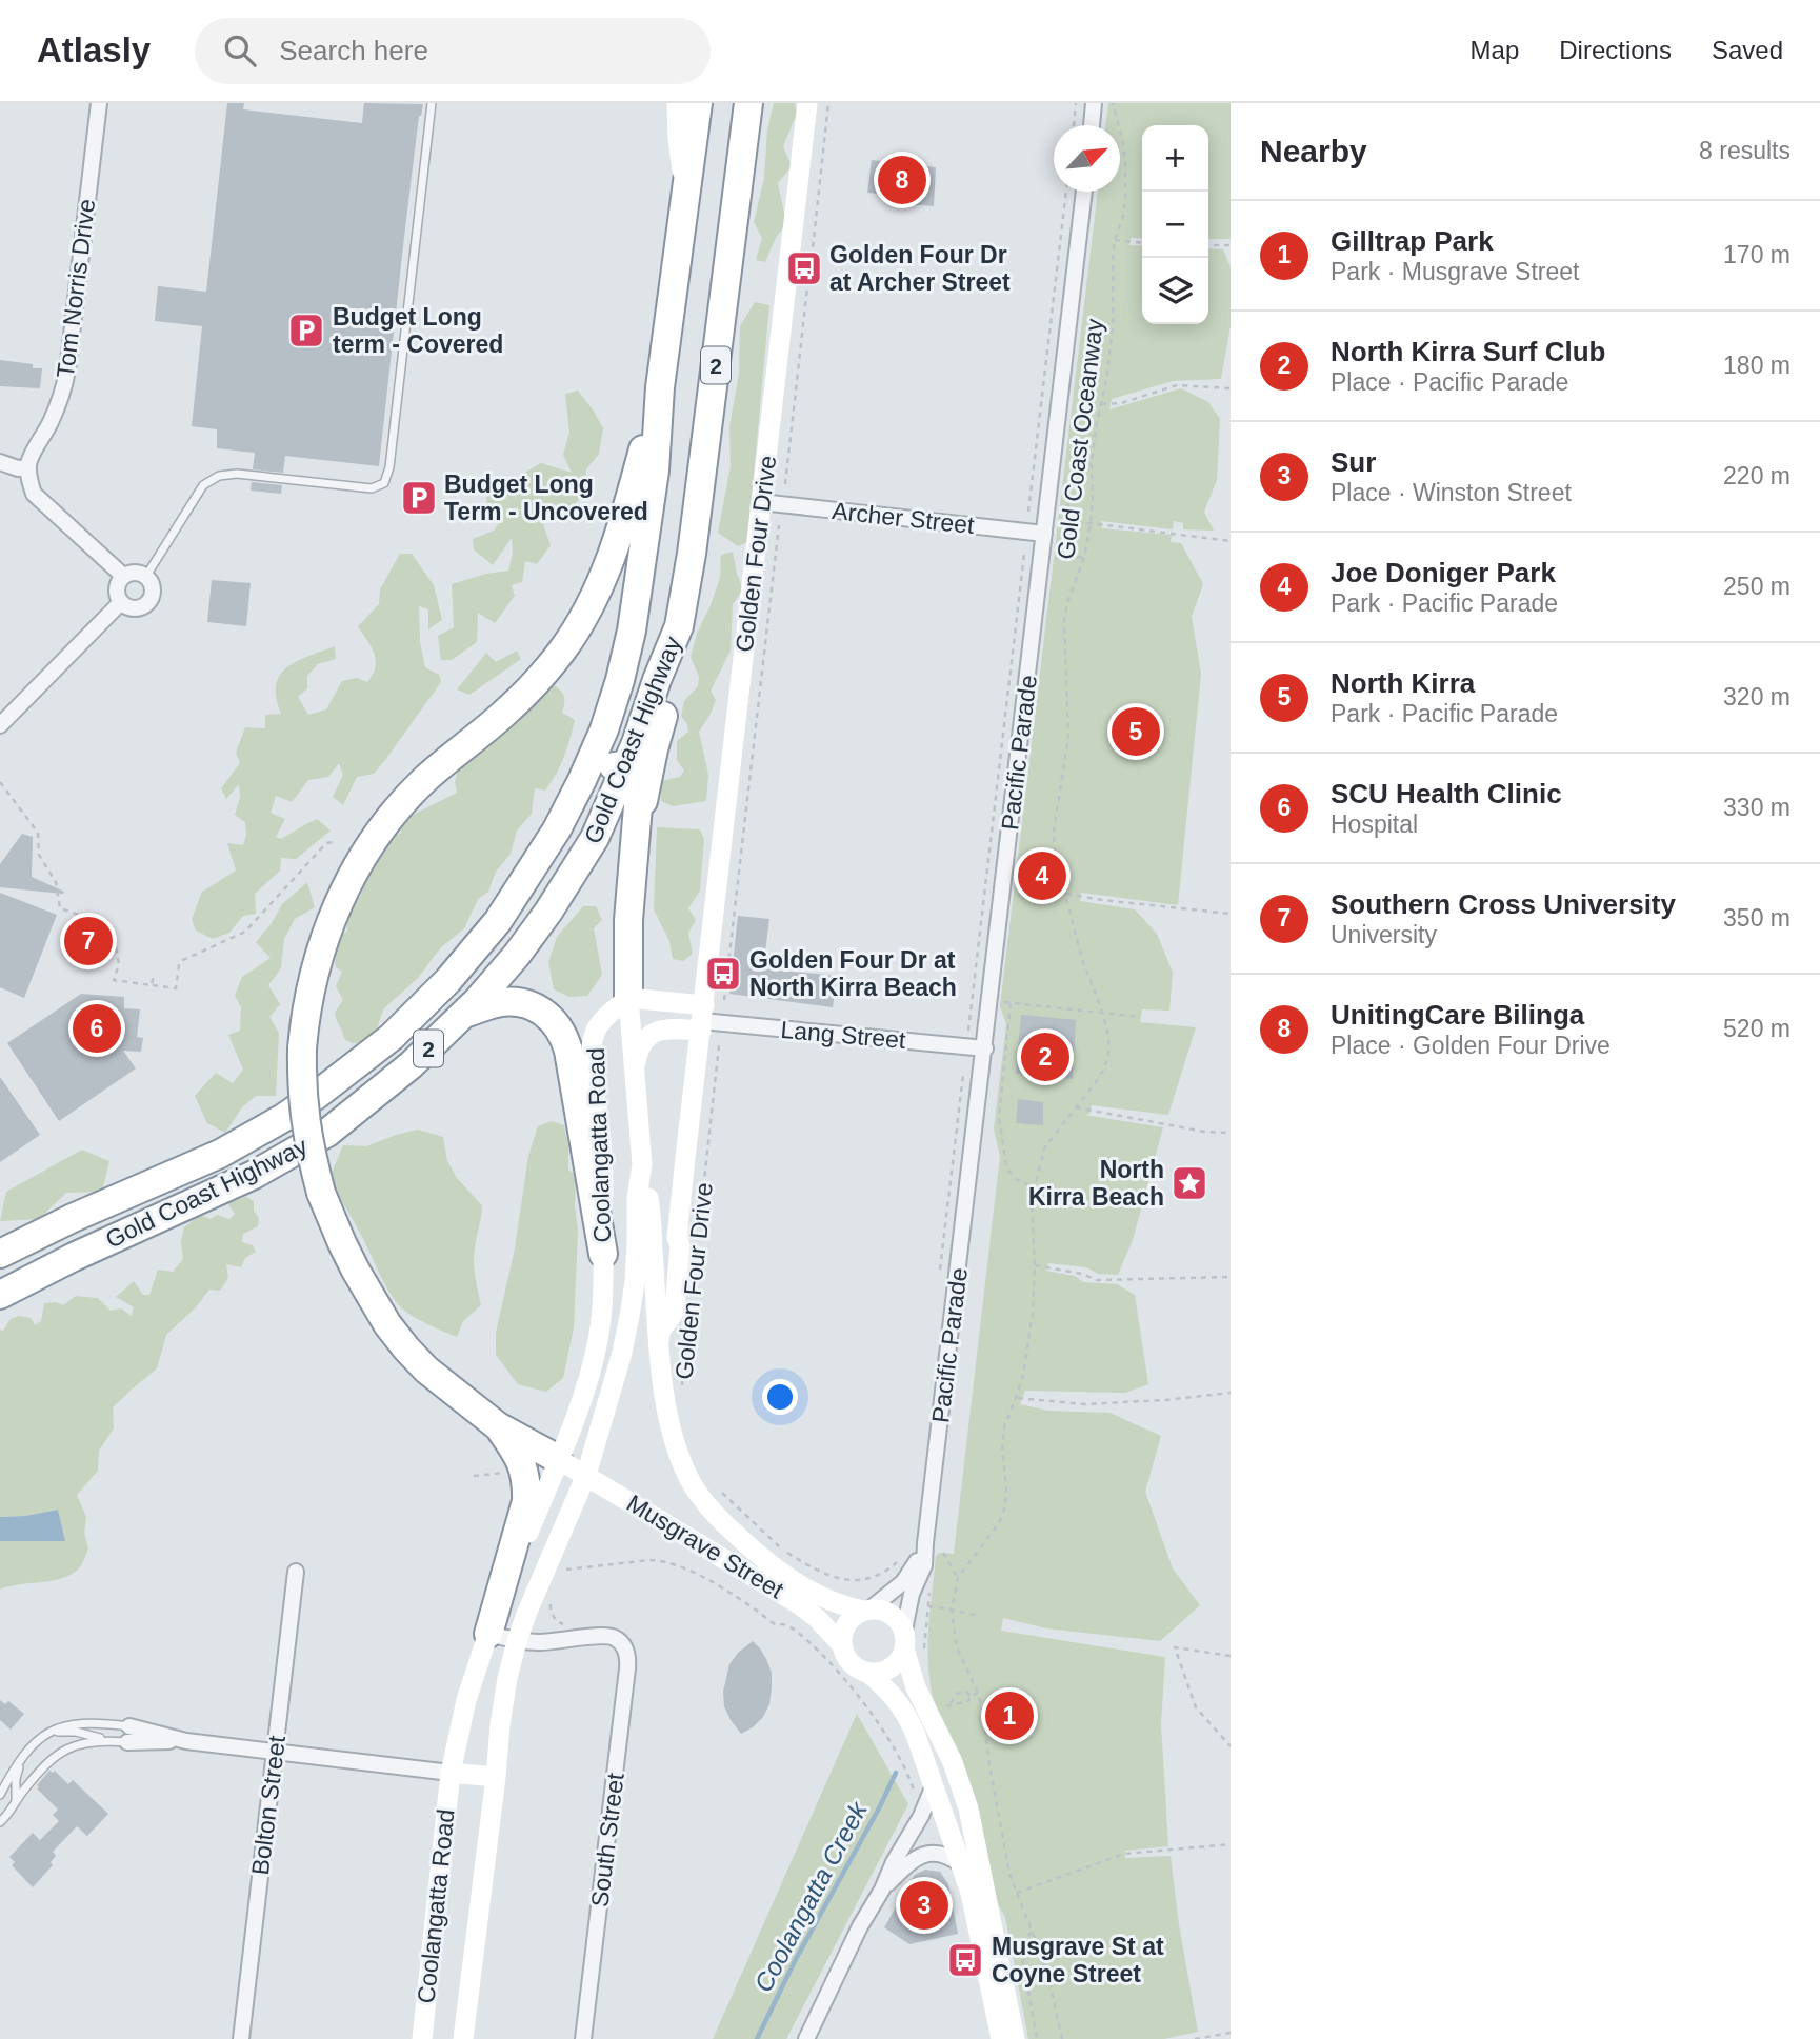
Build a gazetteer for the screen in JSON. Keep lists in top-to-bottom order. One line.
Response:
{"streets":{"highway":["2","Gold Coast Highway"],"main road":["Golden Four Drive","Coolangatta Road","Musgrave Street"],"street":["Tom Norris Drive","Archer Street","Pacific Parade","Lang Street","Bolton Street","South Street"],"path":["Gold Coast Oceanway"]},"crossings":[["Archer Street","Golden Four Drive"],["Archer Street","Pacific Parade"],["Golden Four Drive","Pacific Parade"],["Golden Four Drive","Lang Street"],["Golden Four Drive","Coolangatta Road"],["Golden Four Drive","Musgrave Street"],["Pacific Parade","Lang Street"],["Pacific Parade","Musgrave Street"],["Coolangatta Road","Musgrave Street"],["Coolangatta Road","South Street"]],"water":["Coolangatta Creek"],"places":{"bus stop":["Golden Four Dr at Archer Street","Golden Four Dr at North Kirra Beach","Musgrave St at Coyne Street"],"parking":["Budget Long term - Covered","Budget Long Term - Uncovered"],"place":["North Kirra Beach"]},"north":"top right","page":{"header":"Atlasly","search":"Search here","nav":["Map","Directions","Saved"],"heading":["Nearby","8 results"],"map_buttons":["+","−"],"pins":["8","5","4","7","6","2","1","3"],"list":[{"mark":"1","name":"Gilltrap Park","note":"Park · Musgrave Street","value":"170 m"},{"mark":"2","name":"North Kirra Surf Club","note":"Place · Pacific Parade","value":"180 m"},{"mark":"3","name":"Sur","note":"Place · Winston Street","value":"220 m"},{"mark":"4","name":"Joe Doniger Park","note":"Park · Pacific Parade","value":"250 m"},{"mark":"5","name":"North Kirra","note":"Park · Pacific Parade","value":"320 m"},{"mark":"6","name":"SCU Health Clinic","note":"Hospital","value":"330 m"},{"mark":"7","name":"Southern Cross University","note":"University","value":"350 m"},{"mark":"8","name":"UnitingCare Bilinga","note":"Place · Golden Four Drive","value":"520 m"}]}}
